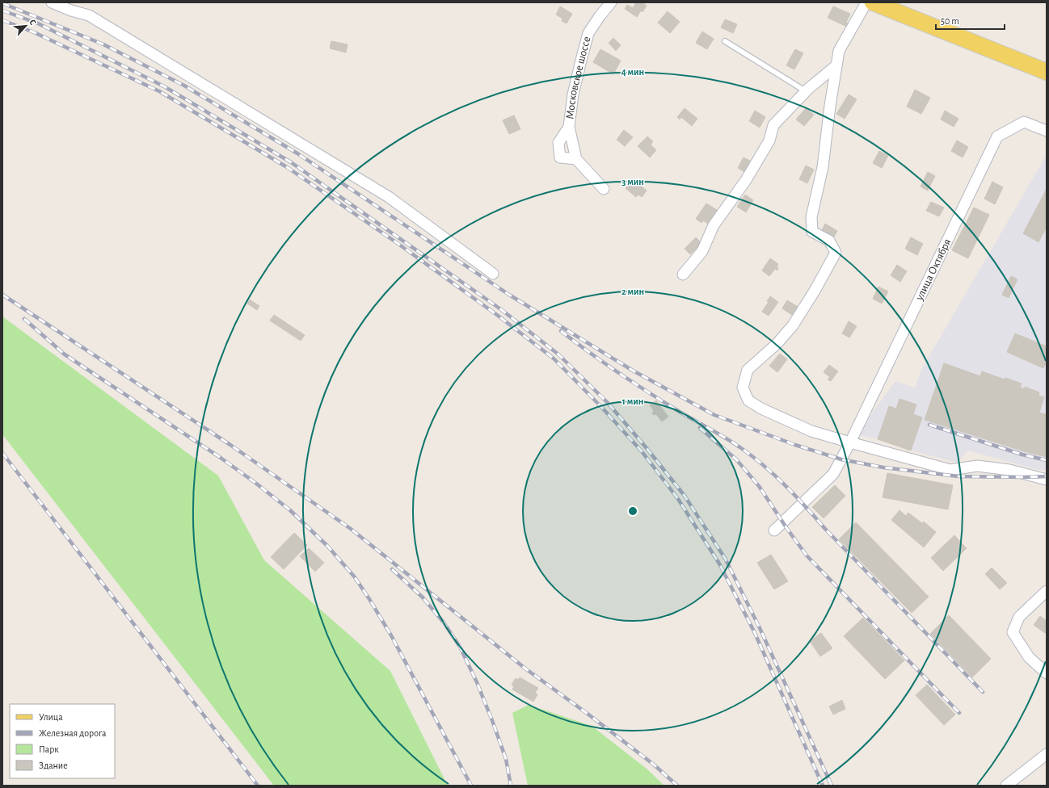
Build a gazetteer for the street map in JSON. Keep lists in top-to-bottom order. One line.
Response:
{"streets":{"street":["Московское шоссе","улица Октября"]},"legend":["Улица","Железная дорога","Парк","Здание"],"scale_bar":"50 m","north":"top right","rings":["4 мин","3 мин","2 мин","1 мин"]}
